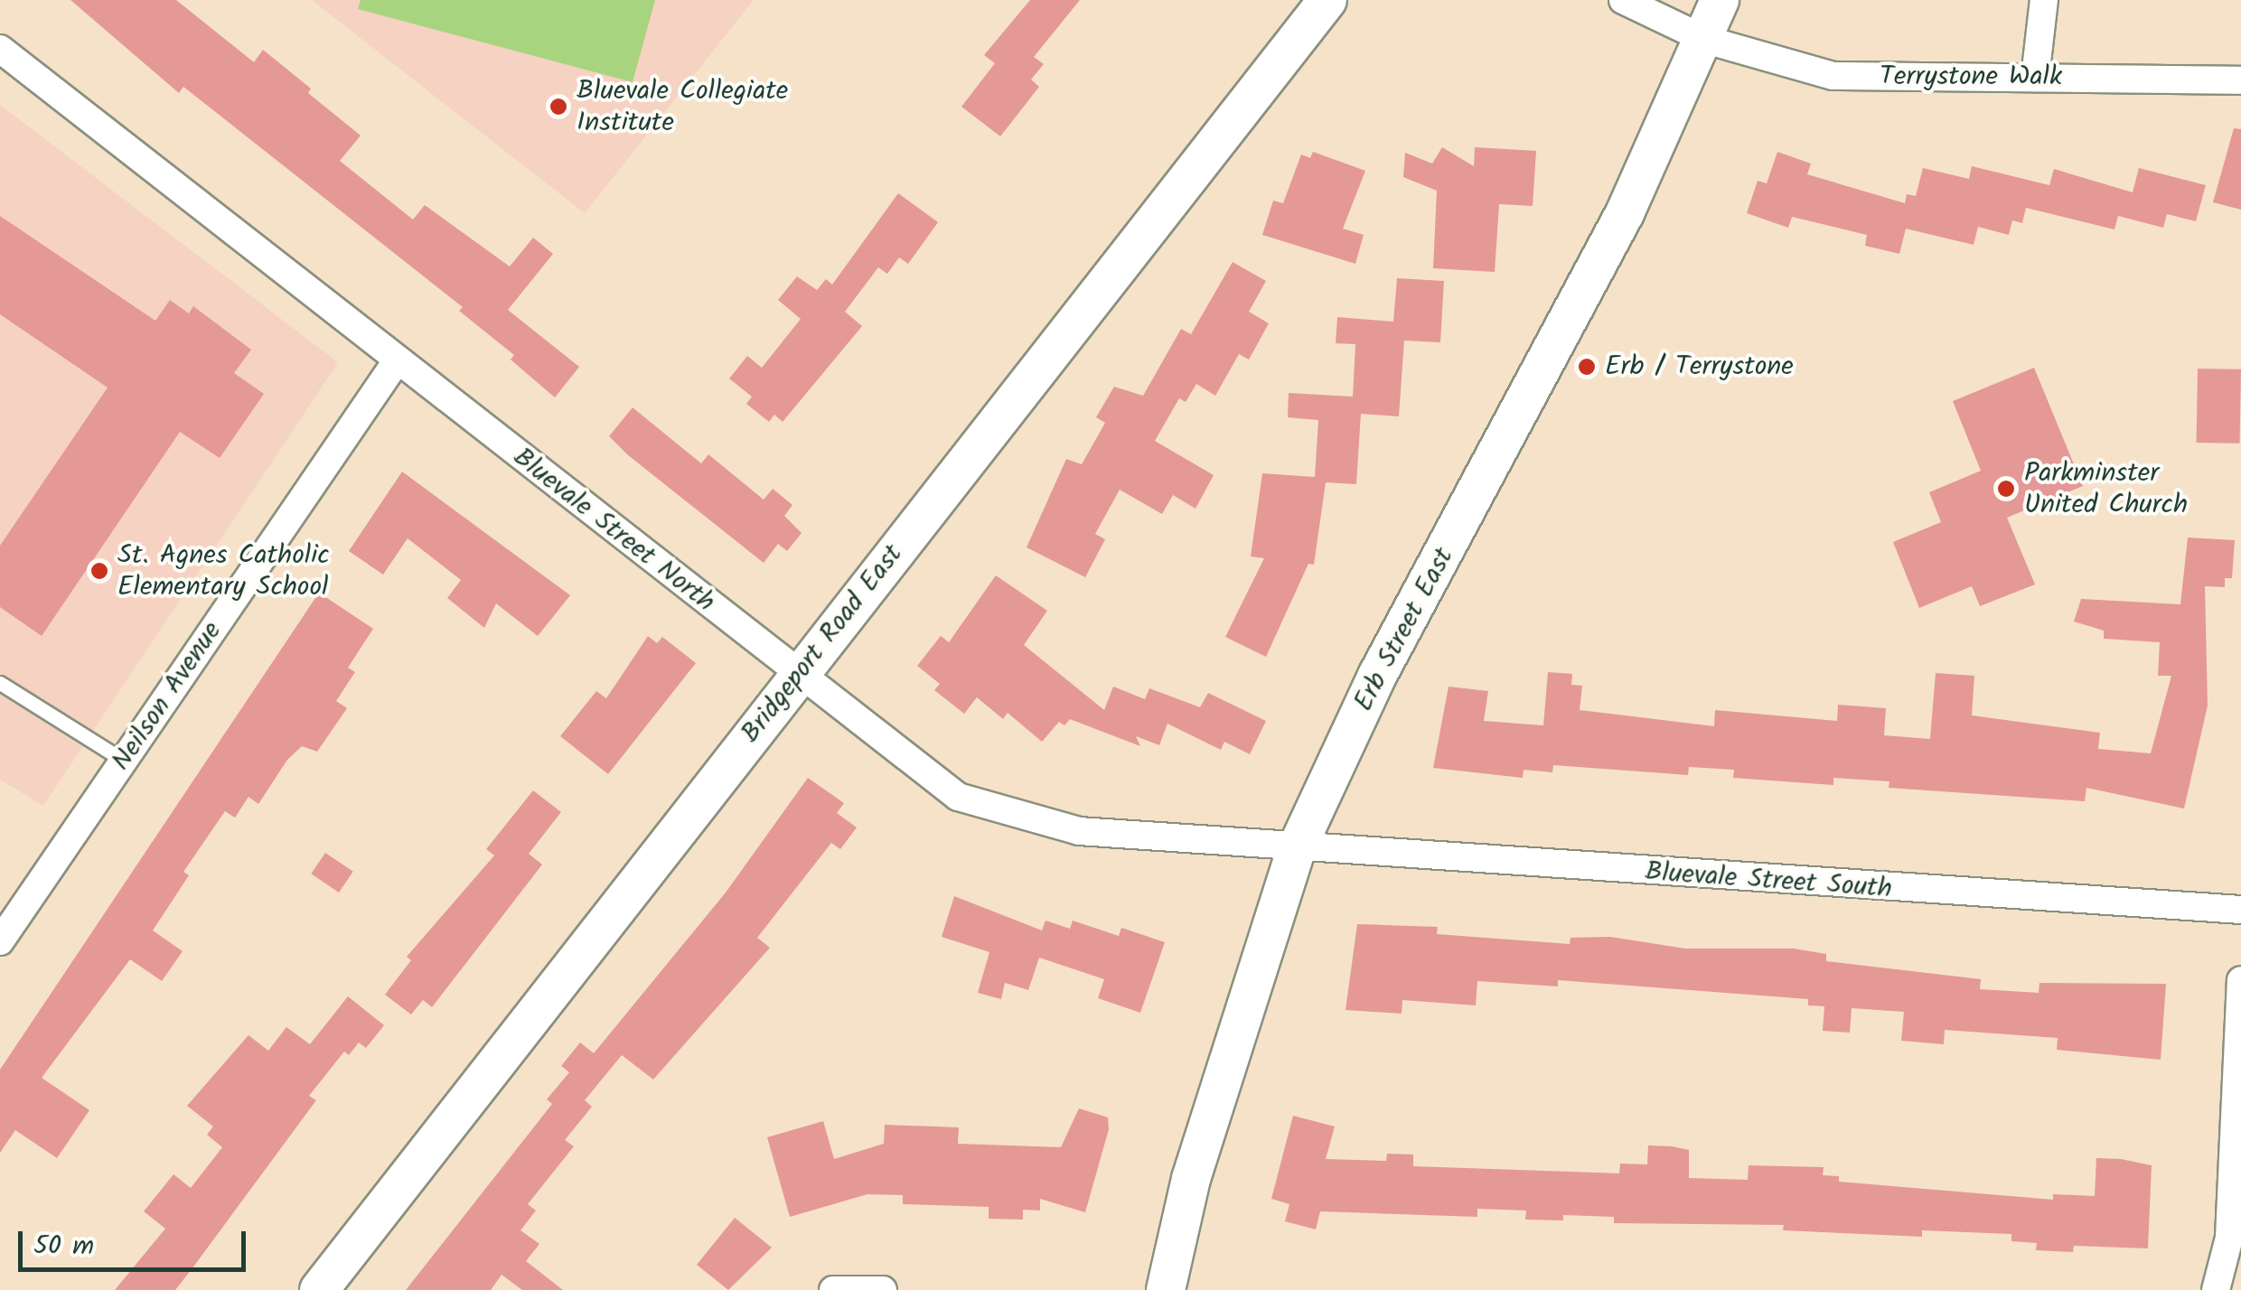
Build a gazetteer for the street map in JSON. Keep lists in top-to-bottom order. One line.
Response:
{"streets":{"main road":["Erb Street East","Bridgeport Road East"],"street":["Terrystone Walk","Bluevale Street North","Neilson Avenue","Bluevale Street South"]},"crossings":[["Terrystone Walk","Erb Street East"],["Bluevale Street North","Erb Street East"],["Bluevale Street North","Bridgeport Road East"],["Bluevale Street North","Neilson Avenue"],["Bluevale Street North","Bluevale Street South"],["Erb Street East","Bluevale Street South"]],"places":["Bluevale Collegiate Institute","Erb / Terrystone","Parkminster United Church","St. Agnes Catholic Elementary School"],"scale_bar":"50 m"}
